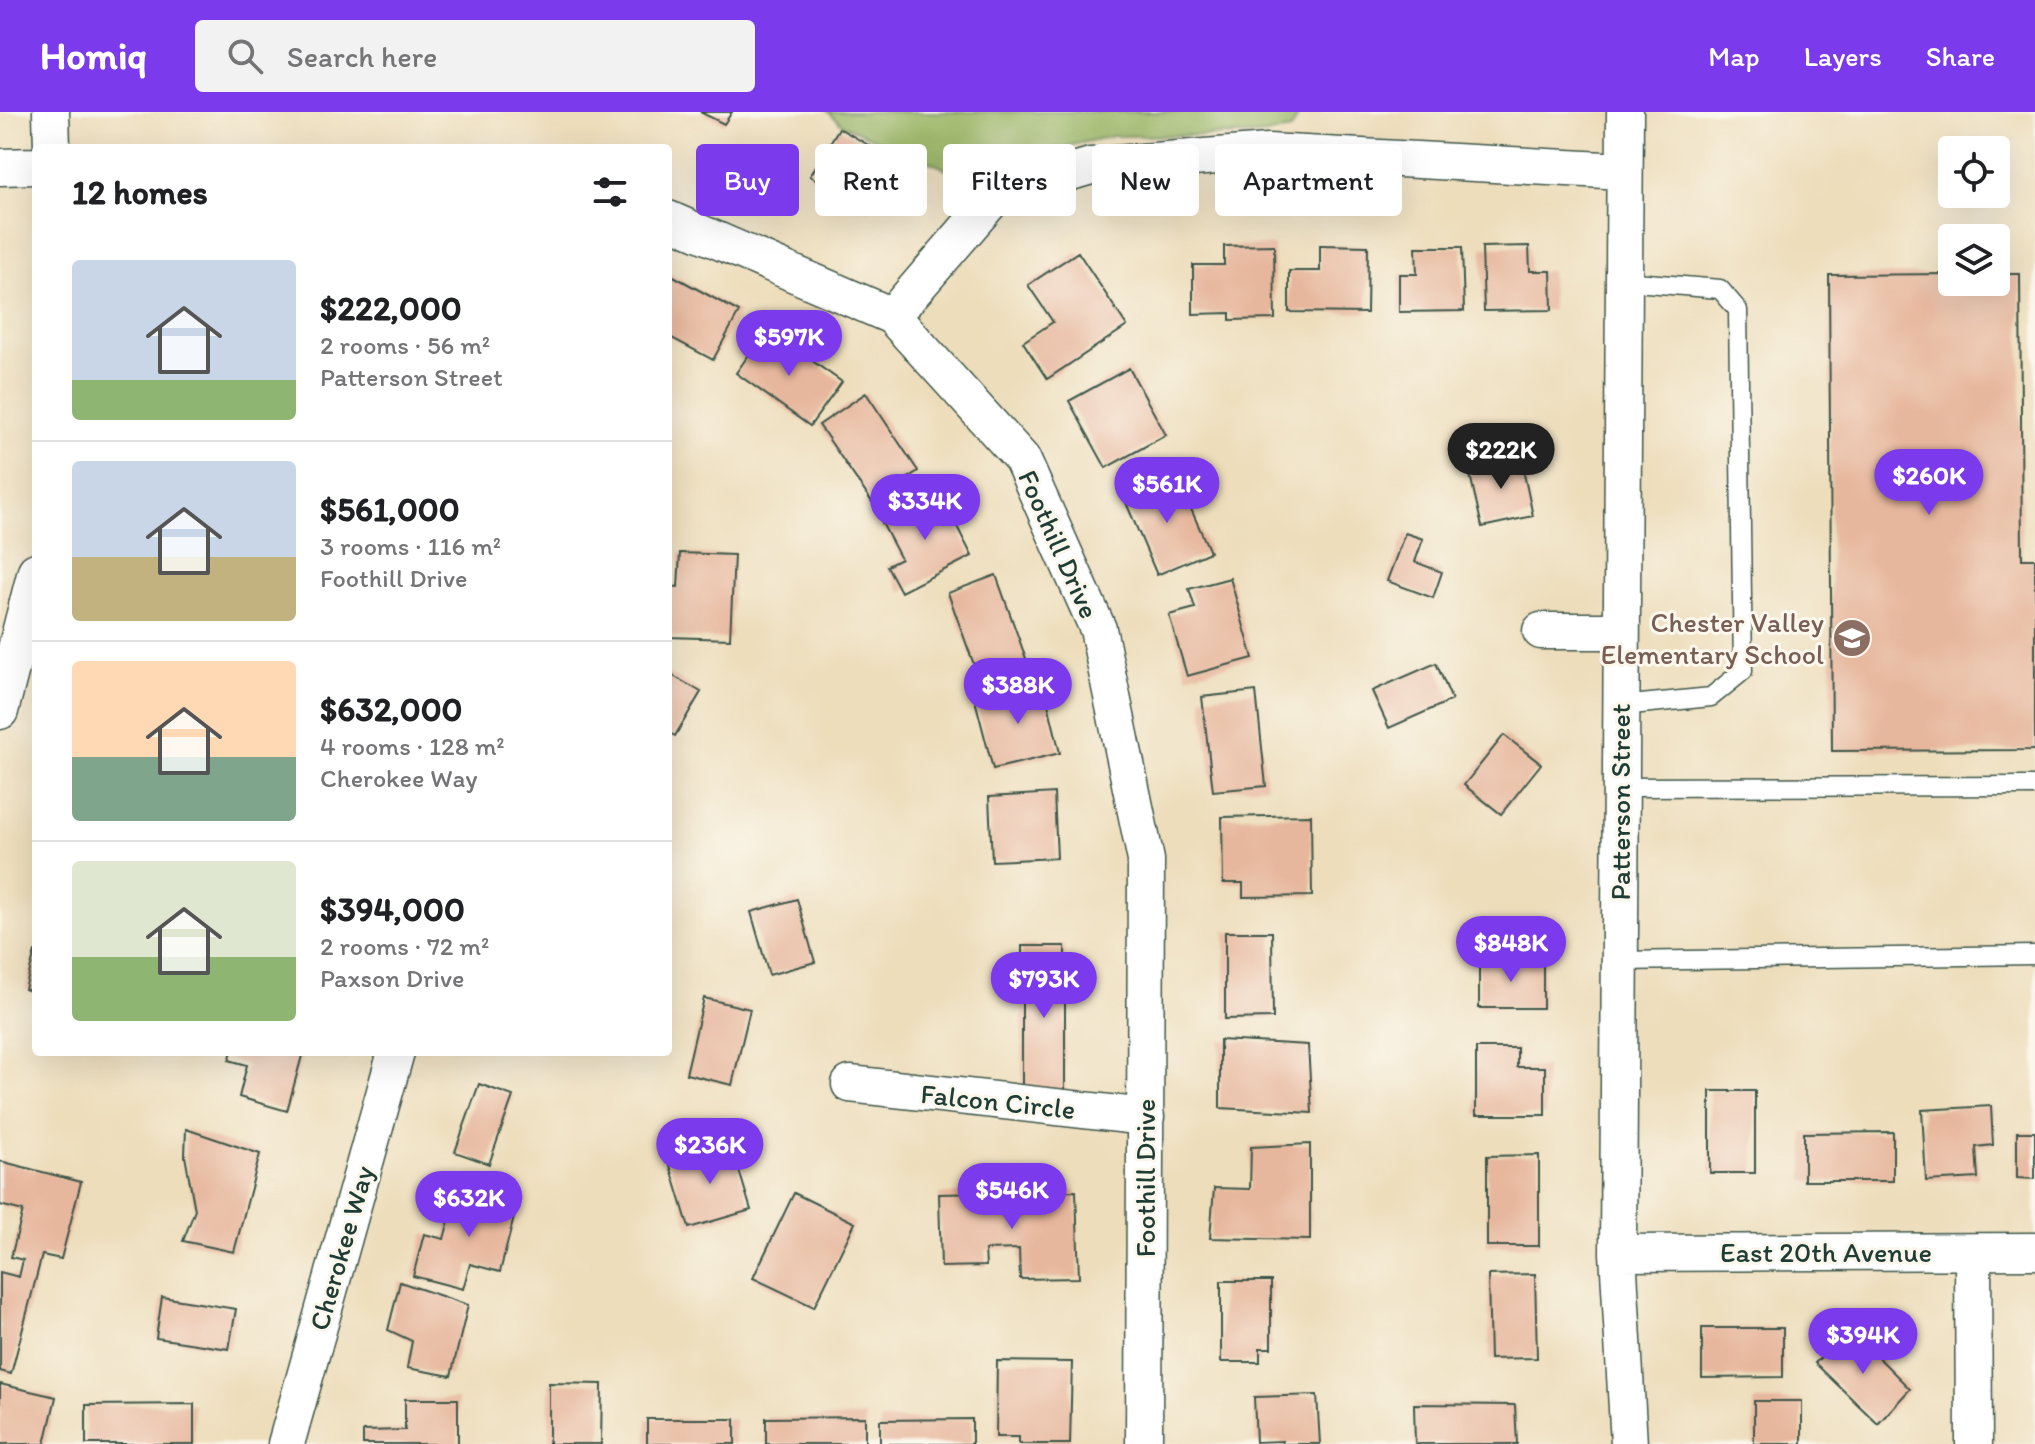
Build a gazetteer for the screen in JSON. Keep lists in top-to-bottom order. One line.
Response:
{"streets":{"street":["Foothill Drive","Patterson Street","Falcon Circle","Cherokee Way","East 20th Avenue"]},"crossings":[["Foothill Drive","Falcon Circle"],["Patterson Street","East 20th Avenue"]],"places":{"school or university":["Chester Valley Elementary School"]},"page":{"header":"Homiq","search":"Search here","nav":["Map","Layers","Share"],"chip":["Buy","Rent","Filters","New","Apartment"],"heading":"12 homes","list":[{"name":"$222,000","note":"2 rooms · 56 m² · Patterson Street"},{"name":"$561,000","note":"3 rooms · 116 m² · Foothill Drive"},{"name":"$632,000","note":"4 rooms · 128 m² · Cherokee Way"},{"name":"$394,000","note":"2 rooms · 72 m² · Paxson Drive"}],"price":["$597K","$222K","$260K","$561K","$334K","$388K","$848K","$793K","$236K","$546K","$632K","$394K"]}}
